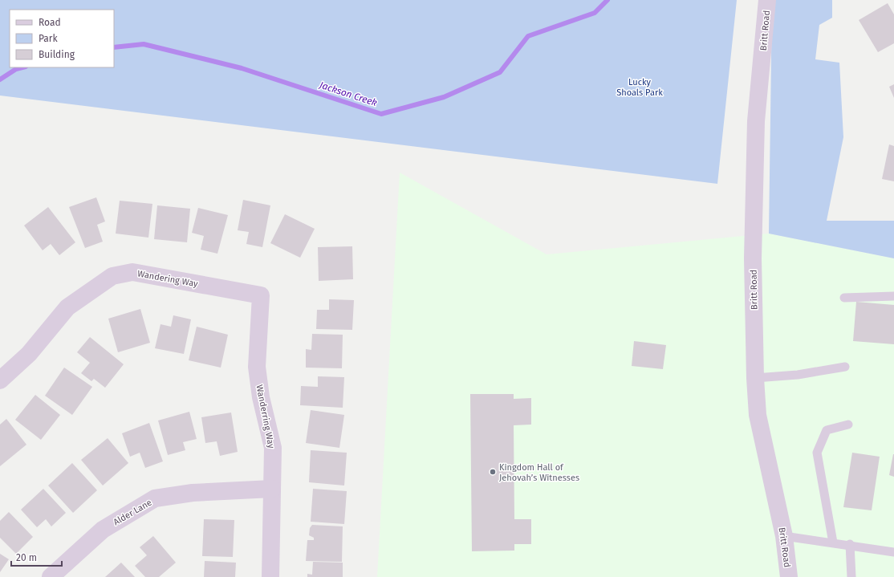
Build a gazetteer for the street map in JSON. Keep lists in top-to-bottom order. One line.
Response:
{"streets":{"street":["Britt Road","Wandering Way","Wanderring Way","Alder Lane"]},"crossings":[["Wandering Way","Wanderring Way"],["Wanderring Way","Alder Lane"]],"water":["Jackson Creek"],"parks":["Lucky Shoals Park"],"places":["Kingdom Hall of Jehovah’s Witnesses"],"legend":["Road","Park","Building"],"scale_bar":"20 m"}
